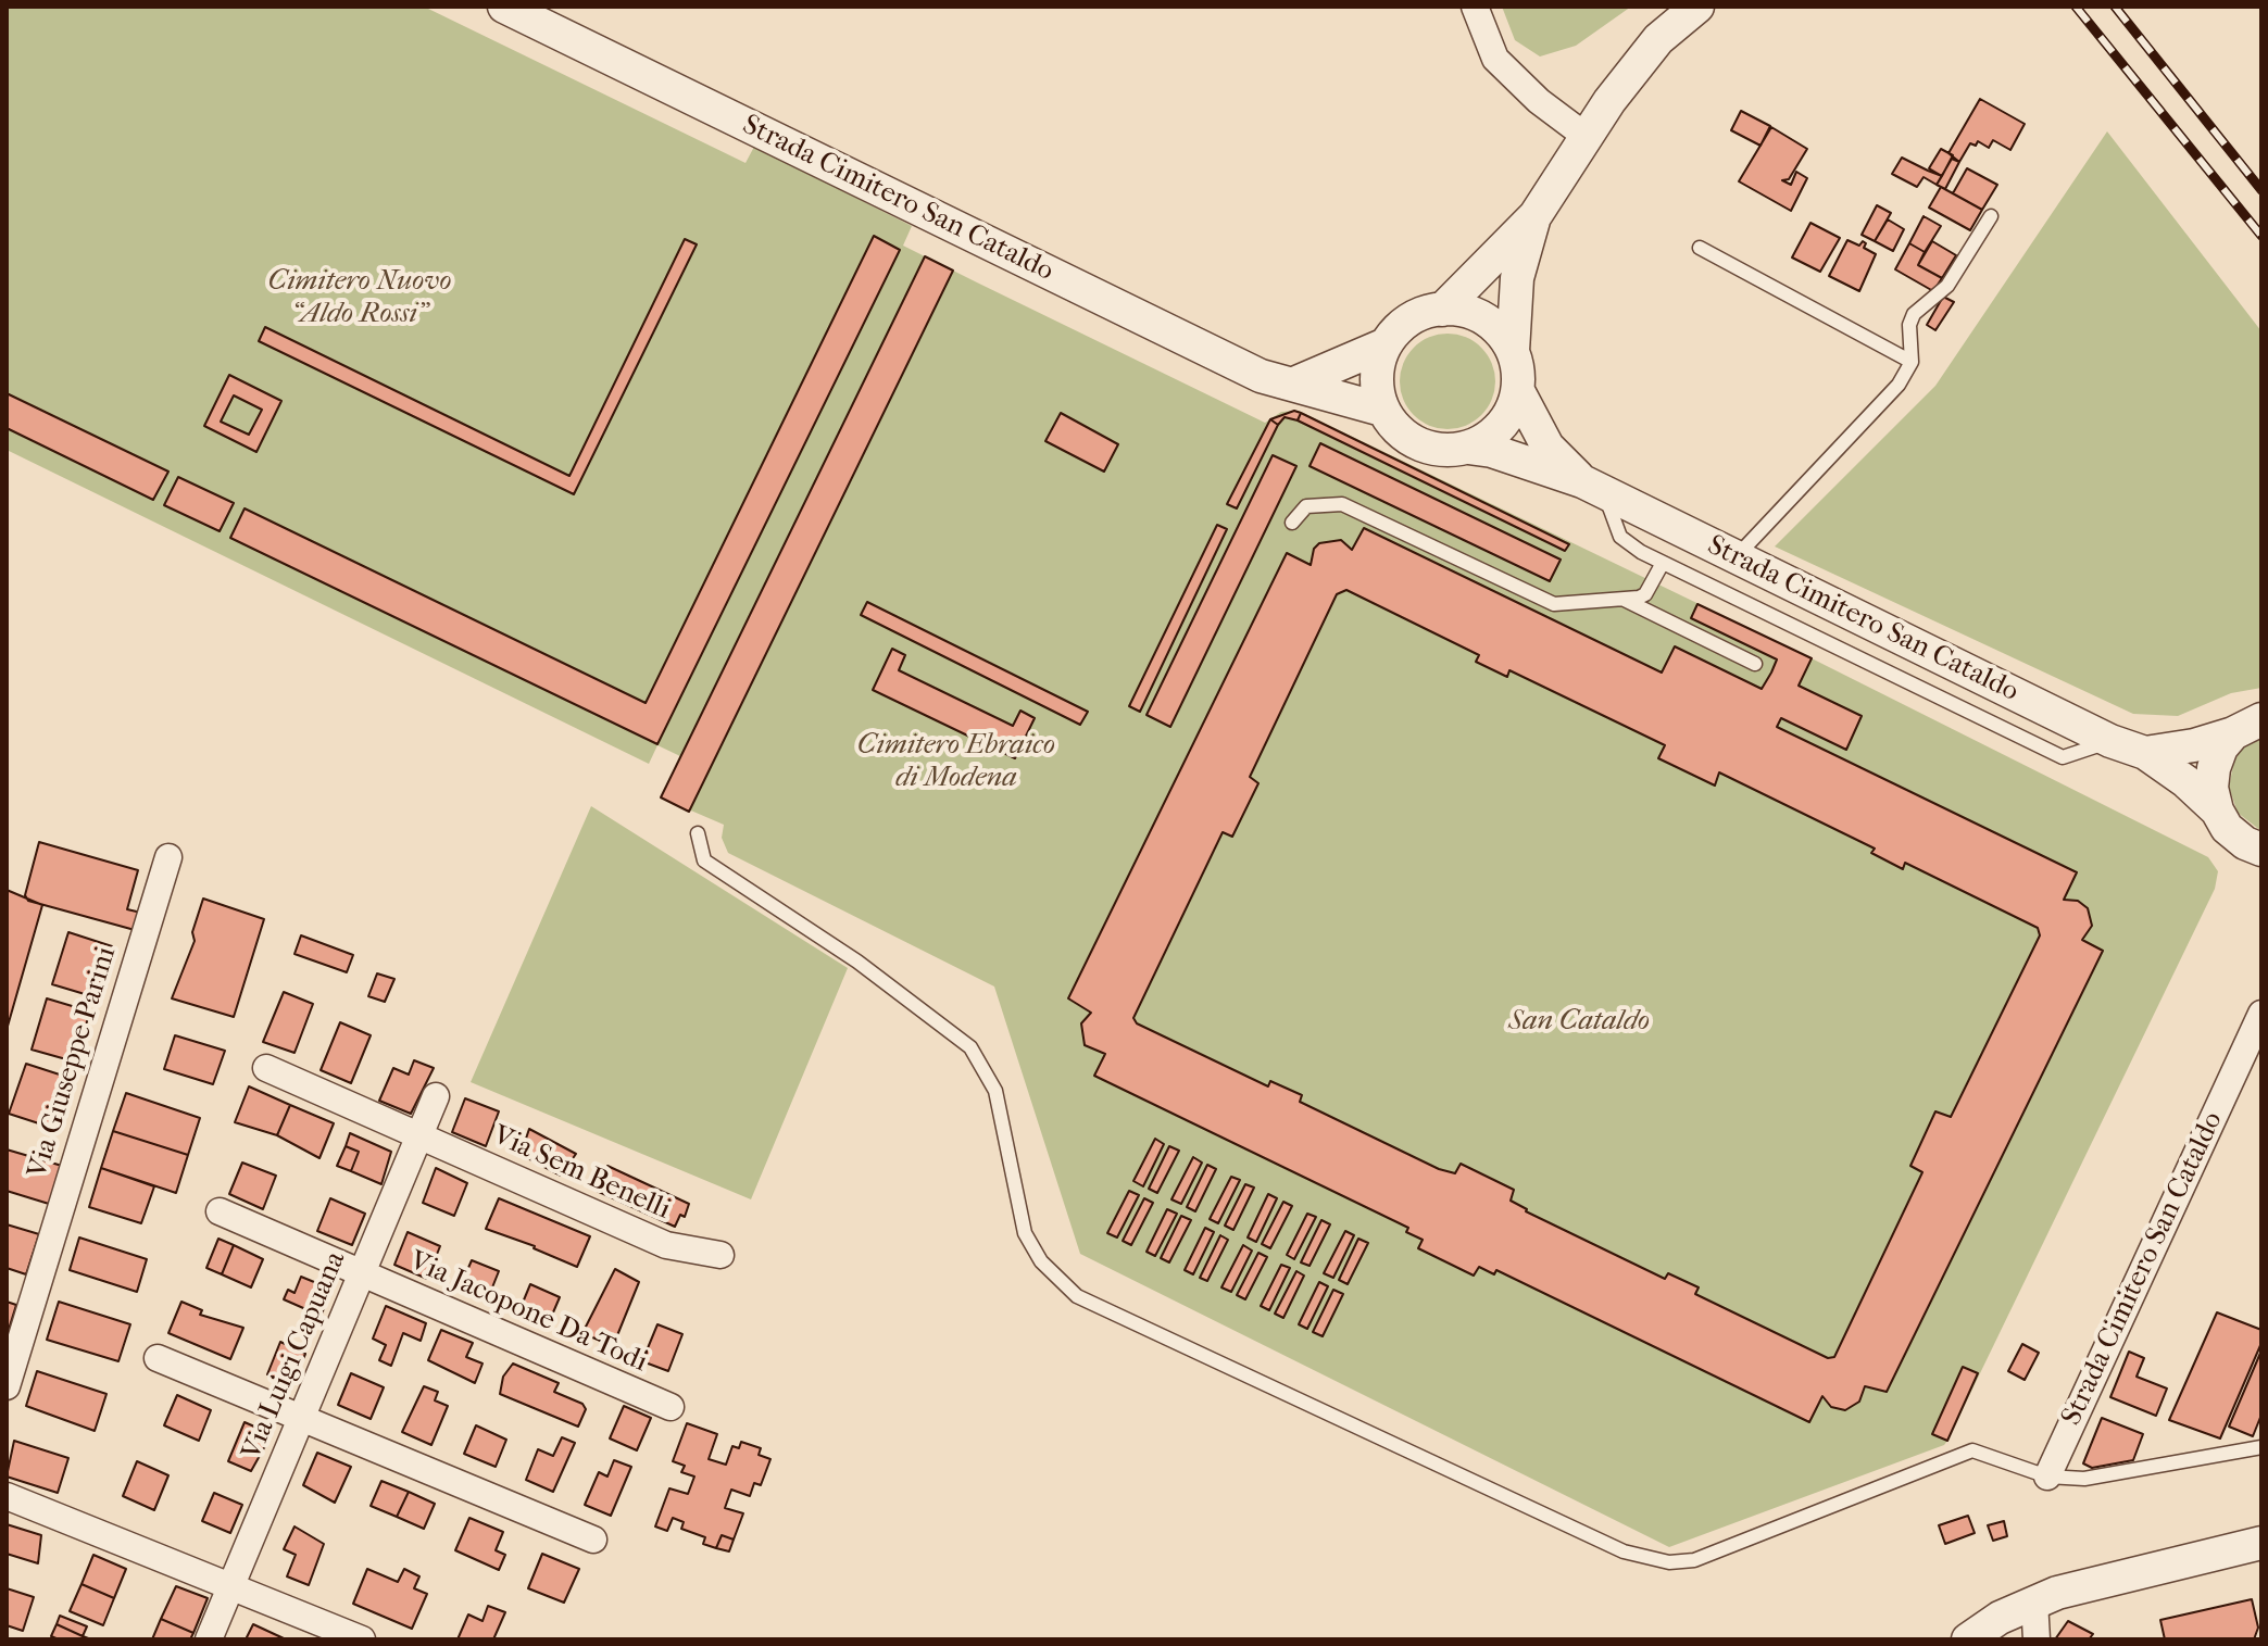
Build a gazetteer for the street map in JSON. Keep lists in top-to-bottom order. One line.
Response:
{"streets":{"street":["Strada Cimitero San Cataldo","Via Giuseppe Parini","Via Sem Benelli","Via Jacopone Da Todi","Via Luigi Capuana"]},"crossings":[["Via Sem Benelli","Via Luigi Capuana"],["Via Jacopone Da Todi","Via Luigi Capuana"]],"parks":["Cimitero Nuovo “Aldo Rossi”","Cimitero Ebraico di Modena","San Cataldo"]}
